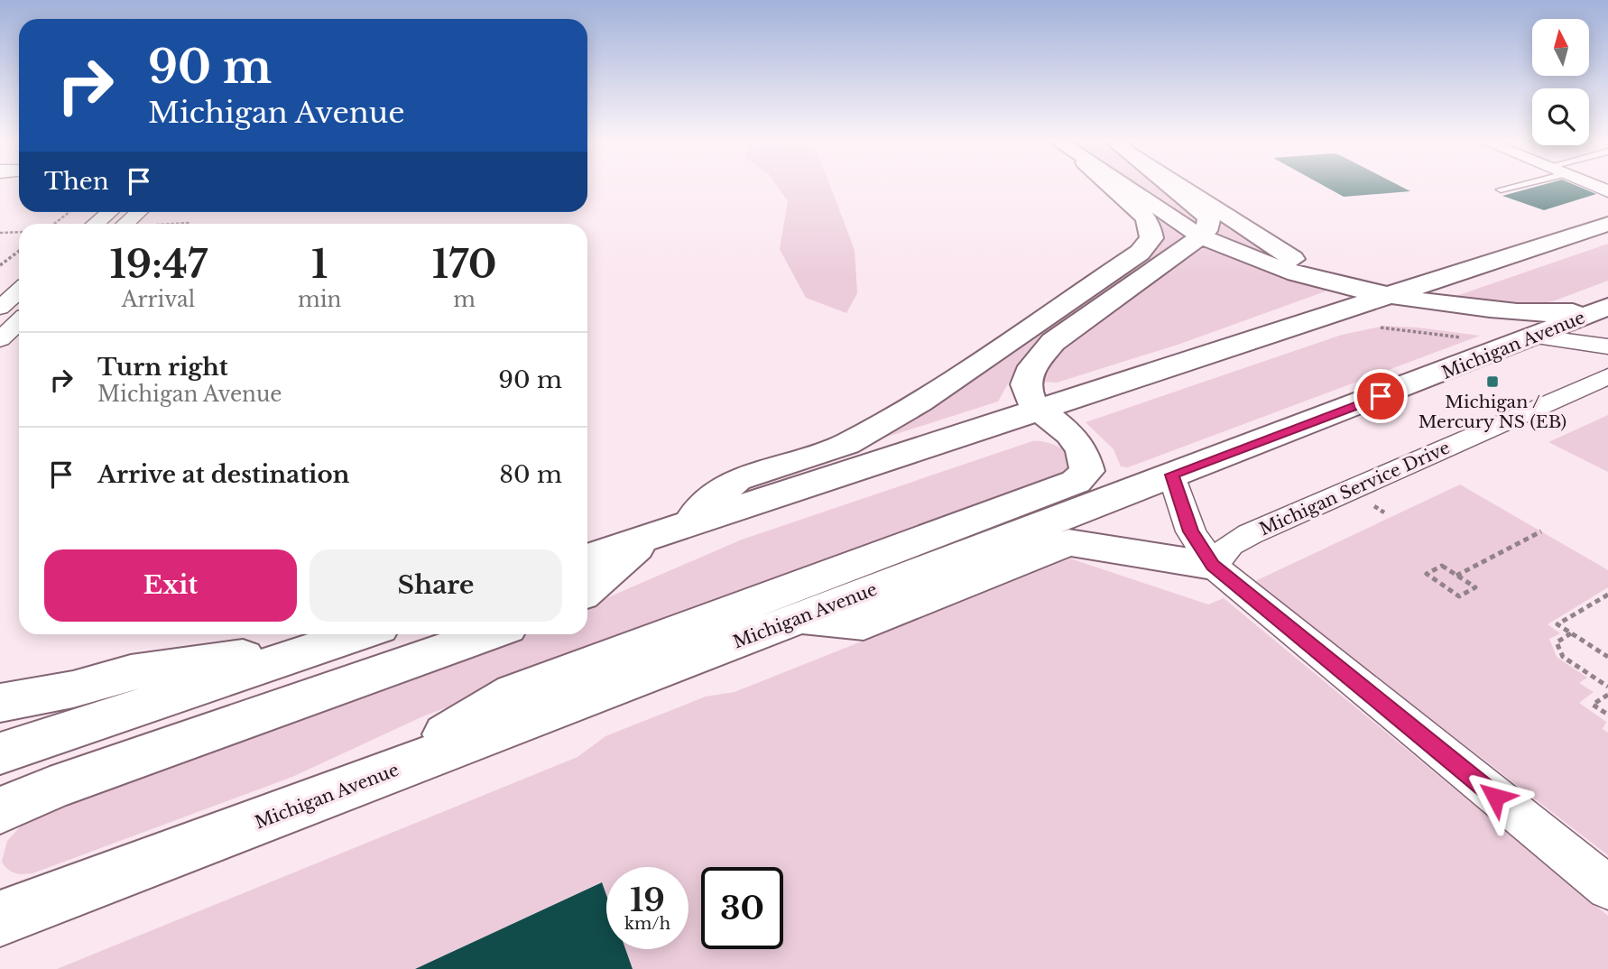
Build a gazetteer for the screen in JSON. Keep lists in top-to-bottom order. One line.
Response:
{"streets":{"main road":["Michigan Avenue"],"street":["Michigan Service Drive"]},"places":{"transit":["Michigan / Mercury NS (EB)"]},"north":"top","page":{"turn":["90 m","Michigan Avenue"],"then":"Then","eta":["19:47","Arrival","1","min","170","m"],"list":[{"name":"Turn right","note":"Michigan Avenue","value":"90 m"},{"name":"Arrive at destination","value":"80 m"}],"buttons":["Exit","Share"],"speed":"19 km/h","limit":"30"}}
